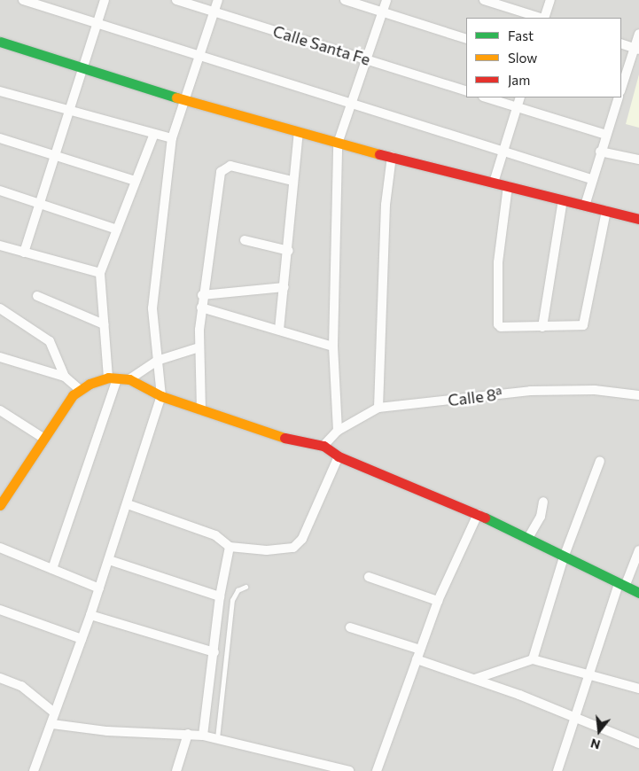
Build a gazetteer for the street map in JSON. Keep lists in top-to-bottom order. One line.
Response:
{"streets":{"street":["Calle Santa Fe","Calle 8ª"]},"legend":["Fast","Slow","Jam"],"north":"bottom"}
